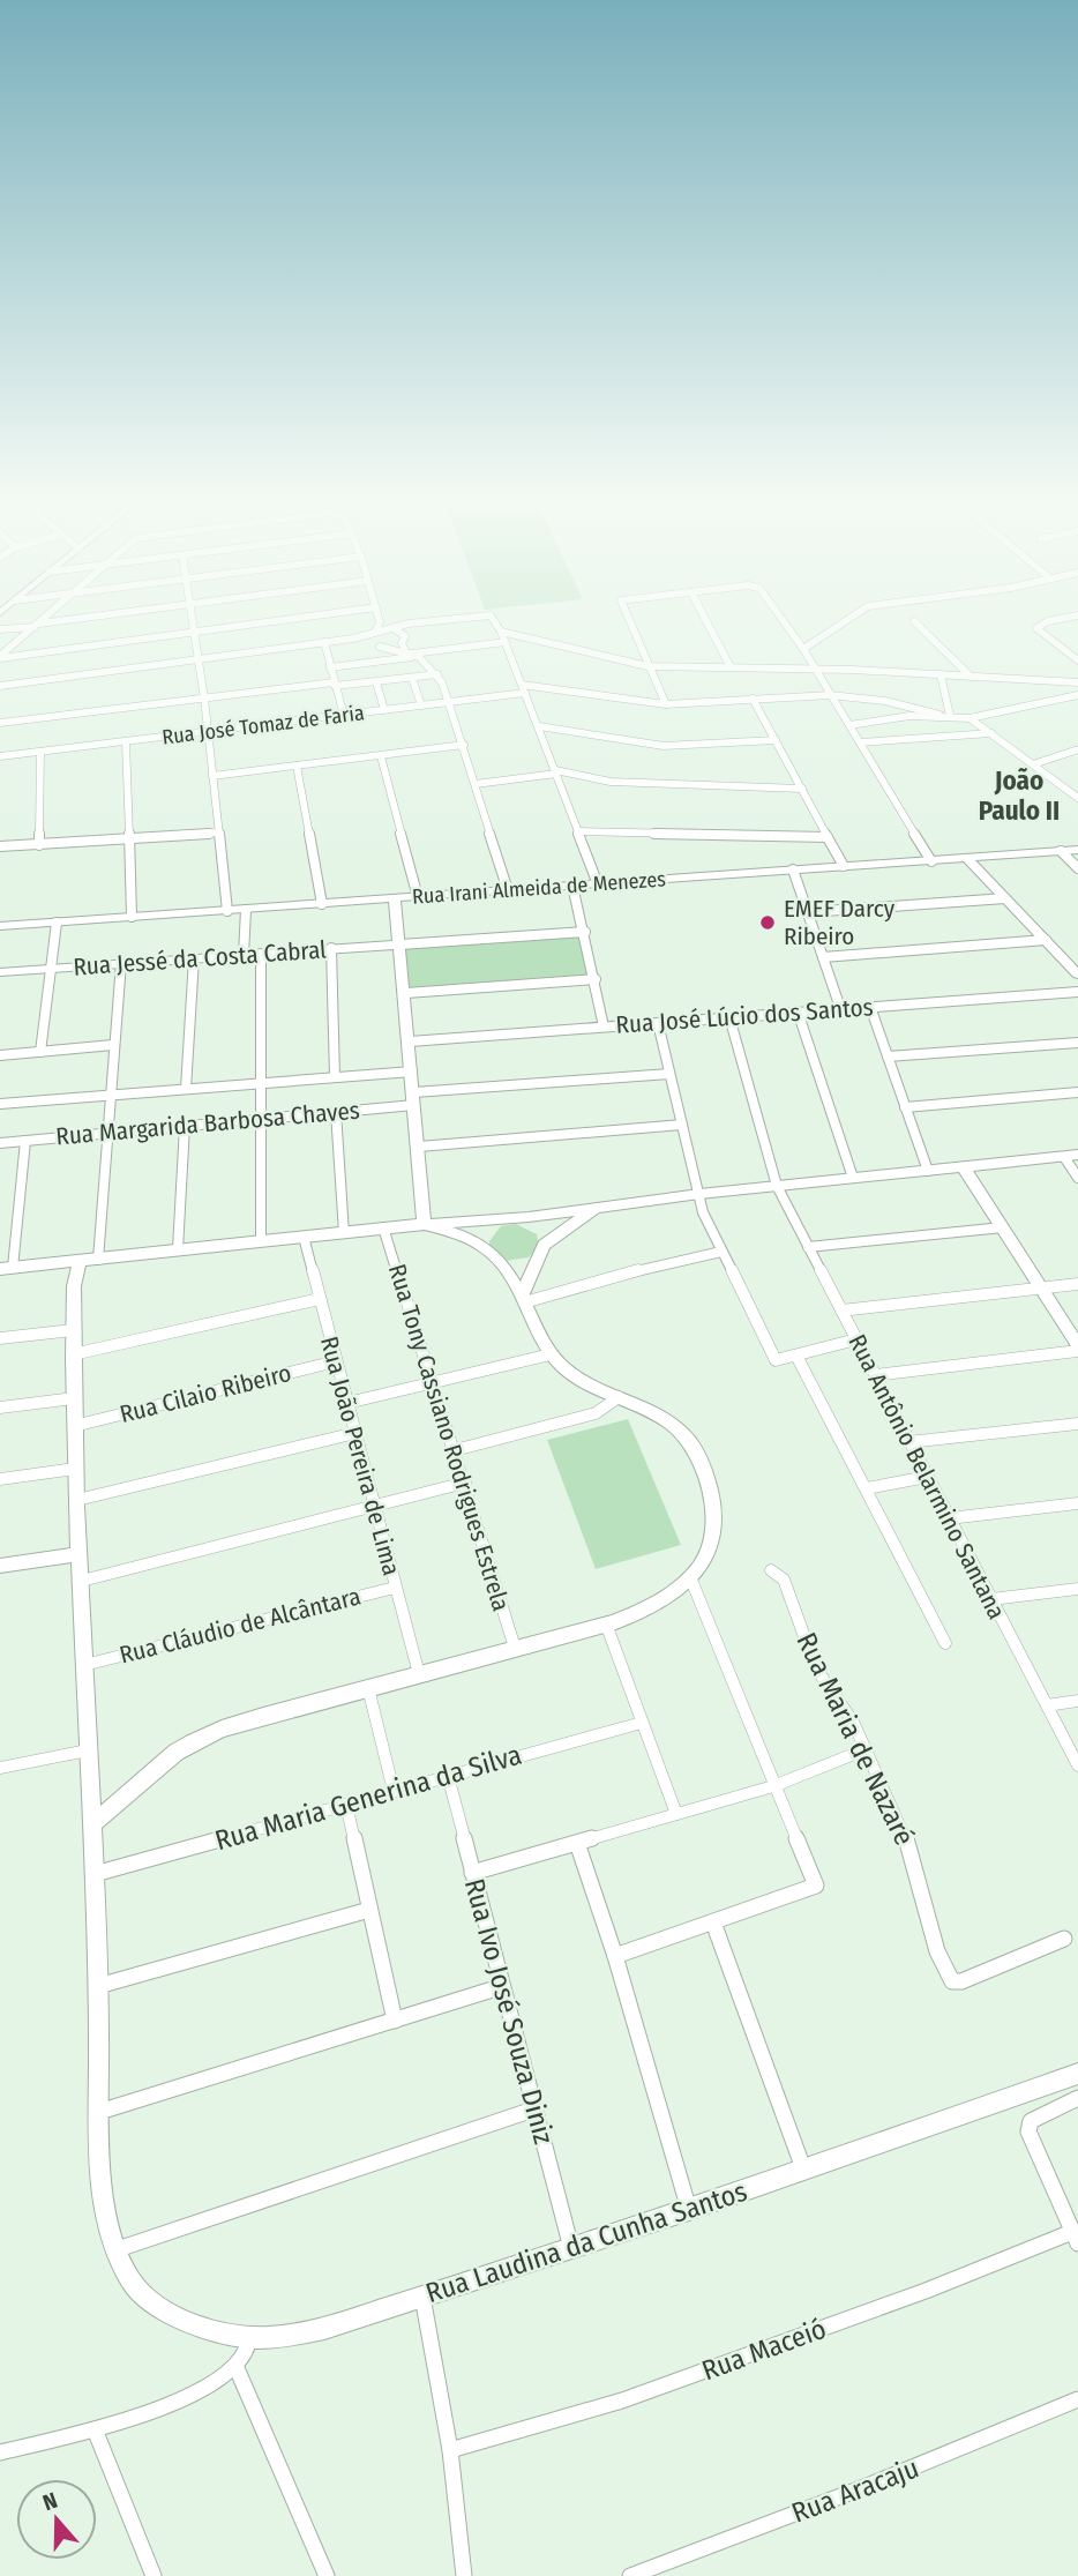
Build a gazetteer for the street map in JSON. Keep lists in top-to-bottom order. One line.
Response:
{"streets":{"street":["Rua José Tomaz de Faria","Rua Irani Almeida de Menezes","Rua Jessé da Costa Cabral","Rua José Lúcio dos Santos","Rua Margarida Barbosa Chaves","Rua Cilaio Ribeiro","Rua Tony Cassiano Rodrigues Estrela","Rua João Pereira de Lima","Rua Antônio Belarmino Santana","Rua Cláudio de Alcântara","Rua Maria de Nazaré","Rua Maria Generina da Silva","Rua Ivo José Souza Diniz","Rua Laudina da Cunha Santos","Rua Maceió","Rua Aracaju"]},"crossings":[["Rua José Lúcio dos Santos","Rua Antônio Belarmino Santana"],["Rua Cilaio Ribeiro","Rua João Pereira de Lima"],["Rua Cilaio Ribeiro","Rua Laudina da Cunha Santos"],["Rua João Pereira de Lima","Rua Cláudio de Alcântara"],["Rua Cláudio de Alcântara","Rua Laudina da Cunha Santos"],["Rua Maria Generina da Silva","Rua Ivo José Souza Diniz"],["Rua Maria Generina da Silva","Rua Laudina da Cunha Santos"],["Rua Ivo José Souza Diniz","Rua Laudina da Cunha Santos"]],"districts":["João Paulo II"],"places":["EMEF Darcy Ribeiro"],"north":"top"}
